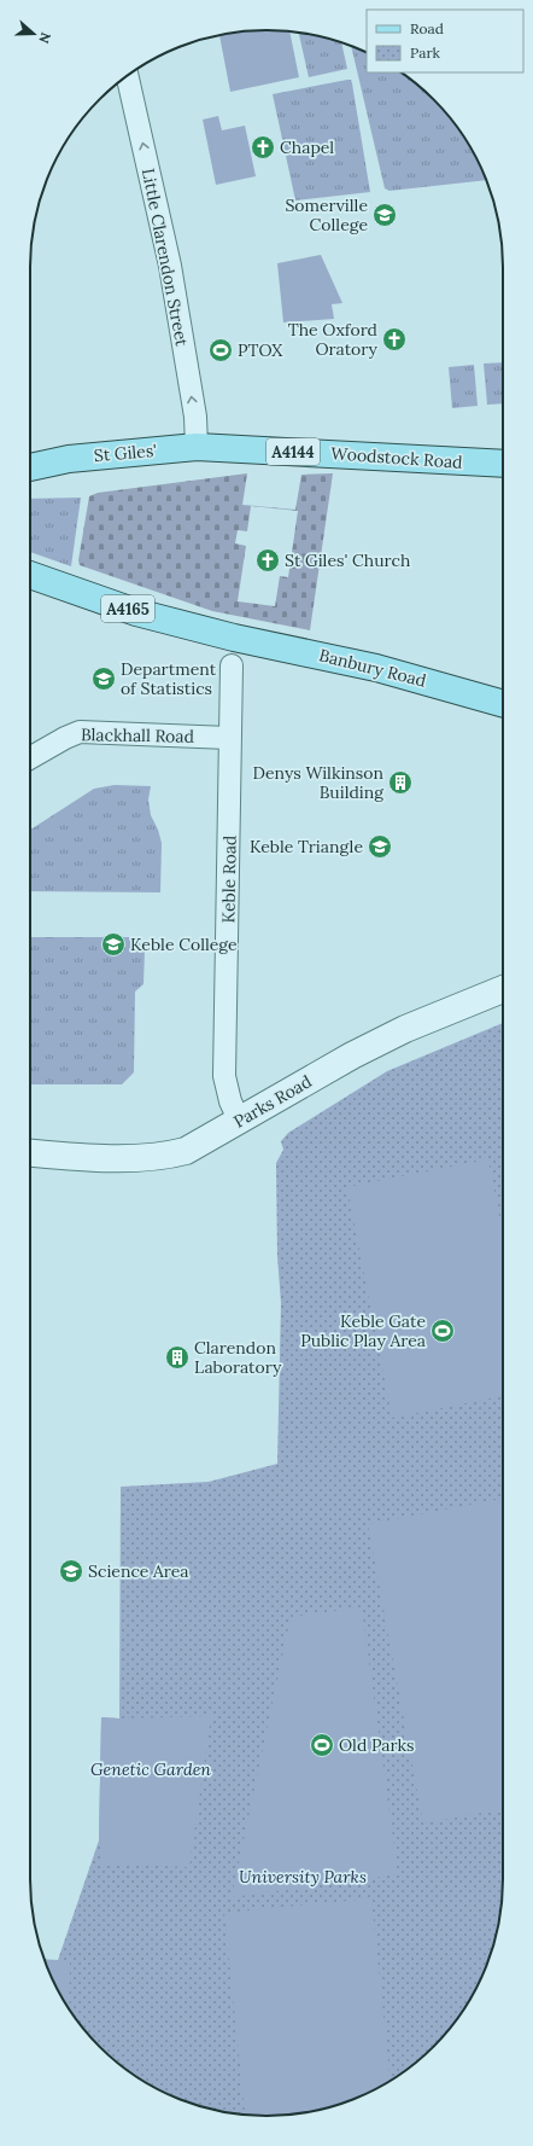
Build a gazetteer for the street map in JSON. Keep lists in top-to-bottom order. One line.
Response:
{"streets":{"main road":["A4144","St Giles'","Woodstock Road","A4165","Banbury Road"],"street":["Little Clarendon Street","Blackhall Road","Keble Road","Parks Road"]},"crossings":[["Little Clarendon Street","St Giles'"],["Little Clarendon Street","Woodstock Road"],["St Giles'","Woodstock Road"],["Blackhall Road","Keble Road"],["Keble Road","Parks Road"]],"one_way":["Little Clarendon Street"],"parks":["Genetic Garden","University Parks"],"places":{"church":["Chapel","The Oxford Oratory","St Giles' Church"],"school or university":["Somerville College","Department of Statistics","Keble Triangle","Keble College","Science Area"],"sports":["PTOX","Keble Gate Public Play Area","Old Parks"],"building":["Denys Wilkinson Building","Clarendon Laboratory"]},"legend":["Road","Park"],"north":"right"}
